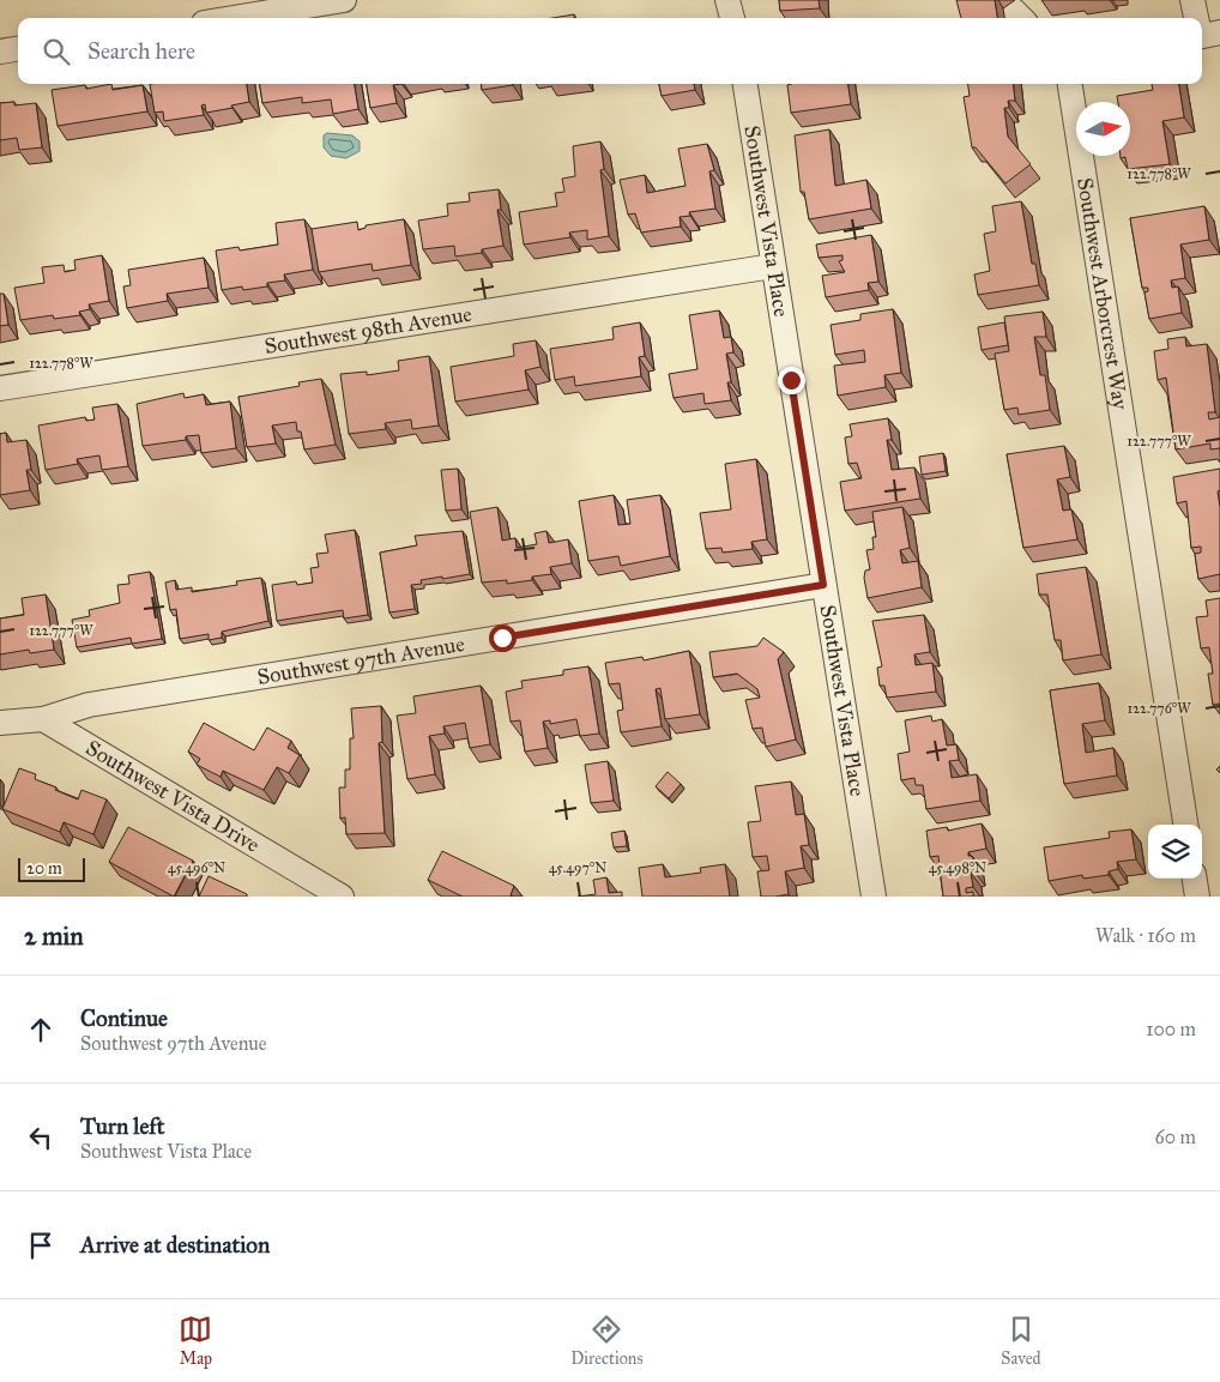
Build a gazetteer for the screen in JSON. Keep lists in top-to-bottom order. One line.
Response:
{"streets":{"street":["Southwest Vista Place","Southwest Arborcrest Way","Southwest 98th Avenue","Southwest 97th Avenue","Southwest Vista Drive"]},"crossings":[["Southwest Vista Place","Southwest 98th Avenue"],["Southwest Vista Place","Southwest 97th Avenue"],["Southwest 97th Avenue","Southwest Vista Drive"]],"scale_bar":"20 m","north":"right","page":{"search":"Search here","scale":"20 m","heading":["2 min","Walk · 160 m"],"list":[["Continue","Southwest 97th Avenue","100 m"],["Turn left","Southwest Vista Place","60 m"],"Arrive at destination"],"nav":["Map","Directions","Saved"]},"coordinates":["122.778°W","122.777°W","122.776°W","45.496°N","45.497°N","45.498°N"]}
